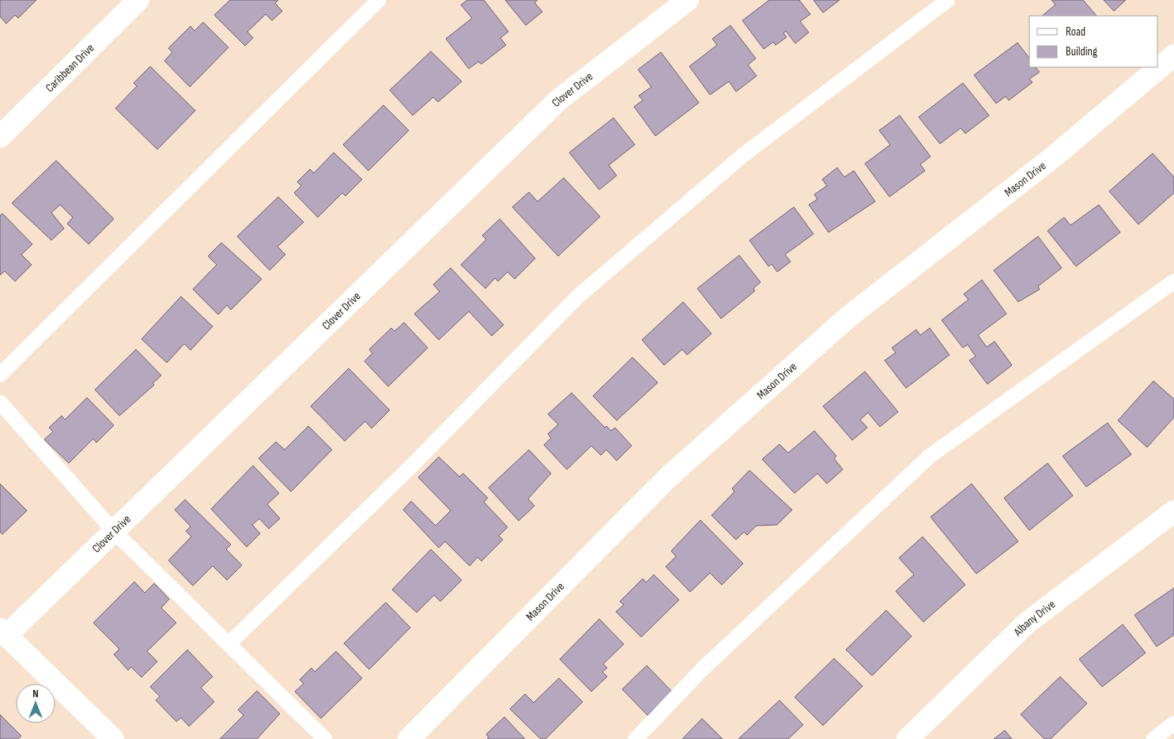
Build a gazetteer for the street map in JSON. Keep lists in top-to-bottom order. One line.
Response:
{"streets":{"street":["Caribbean Drive","Clover Drive","Mason Drive","Albany Drive"]},"legend":["Road","Building"],"north":"top"}
